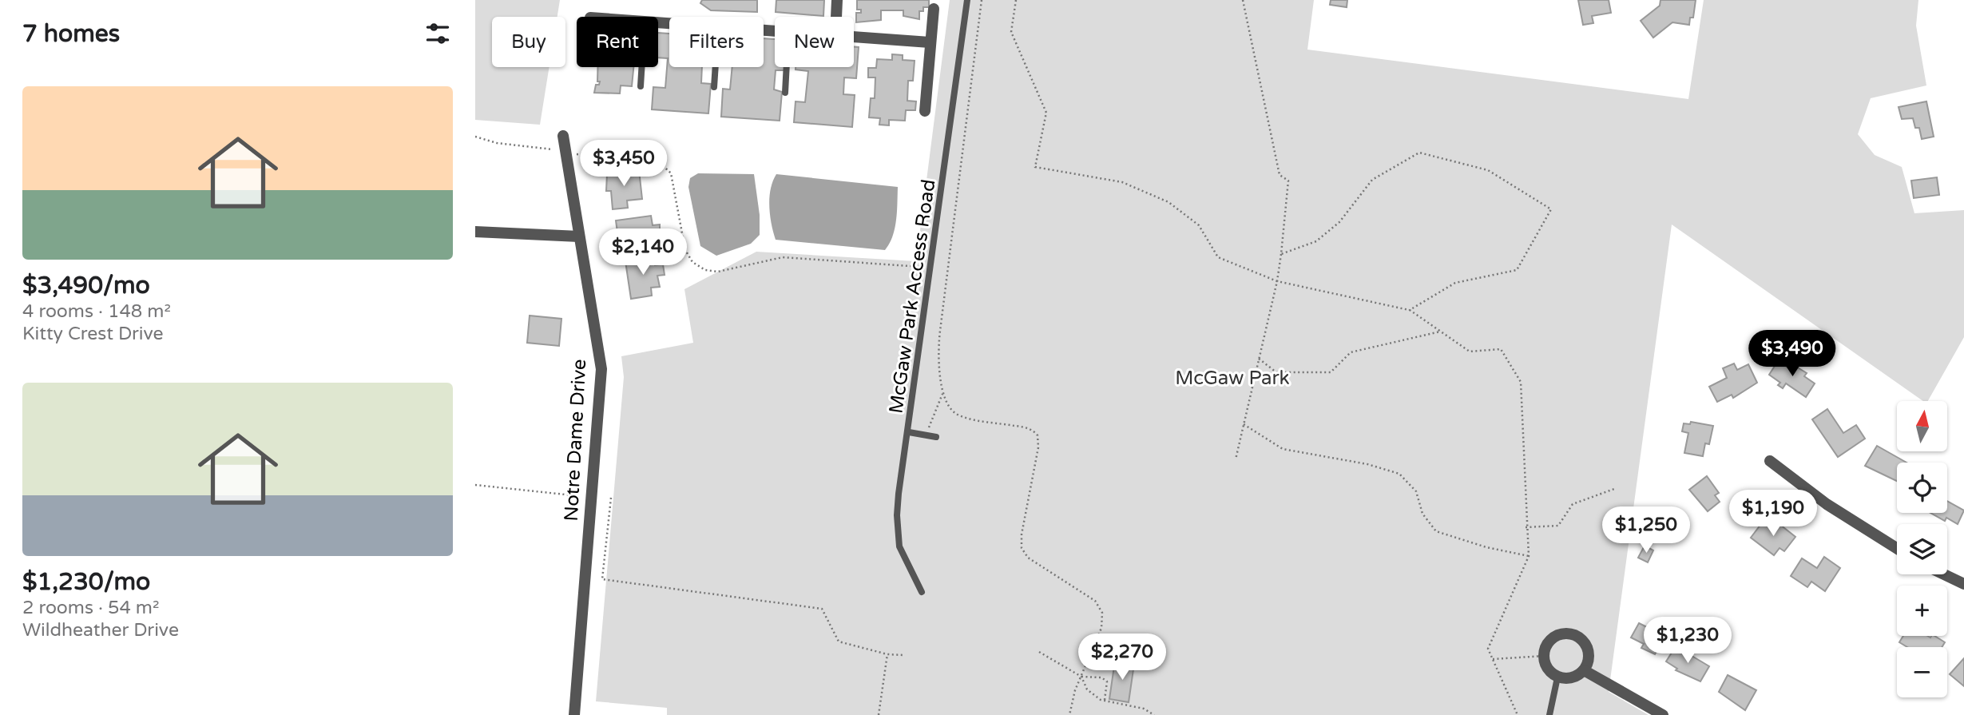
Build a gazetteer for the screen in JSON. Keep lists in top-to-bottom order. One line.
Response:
{"streets":{"street":["Notre Dame Drive"],"lane":["McGaw Park Access Road"]},"parks":["McGaw Park"],"north":"top","page":{"heading":"7 homes","chip":["Buy","Rent","Filters","New"],"list":[{"name":"$3,490/mo","note":"4 rooms · 148 m² · Kitty Crest Drive"},{"name":"$1,230/mo","note":"2 rooms · 54 m² · Wildheather Drive"}],"price":["$3,450","$2,140","$3,490","$1,190","$1,250","$1,230","$2,270"],"map_buttons":["+","−"]}}
